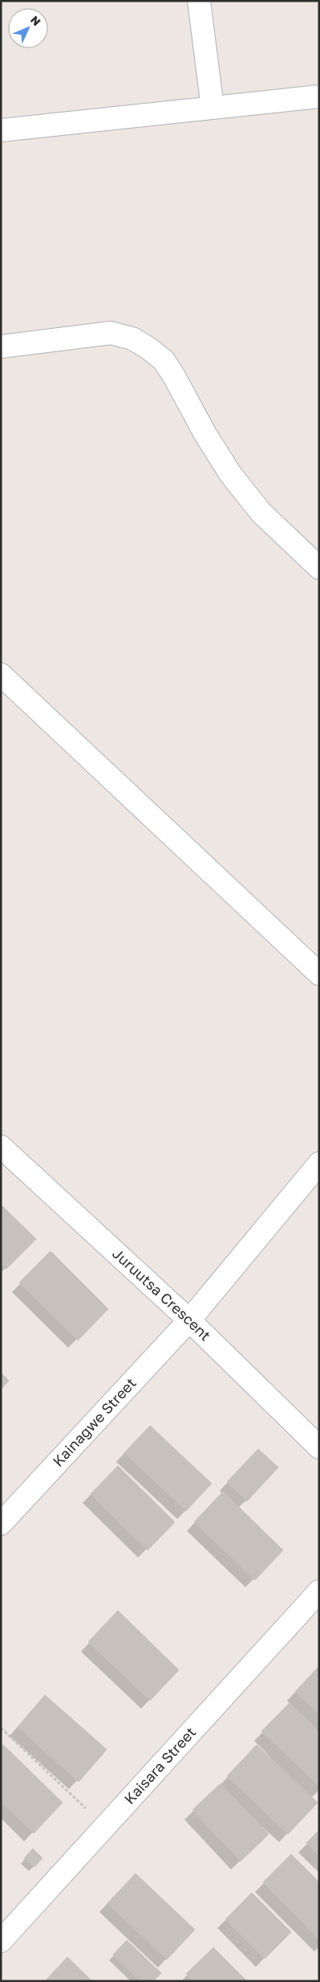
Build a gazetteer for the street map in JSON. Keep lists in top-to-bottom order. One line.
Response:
{"streets":{"street":["Juruutsa Crescent","Kainagwe Street","Kaisara Street"]},"crossings":[["Juruutsa Crescent","Kainagwe Street"]],"north":"top right"}
